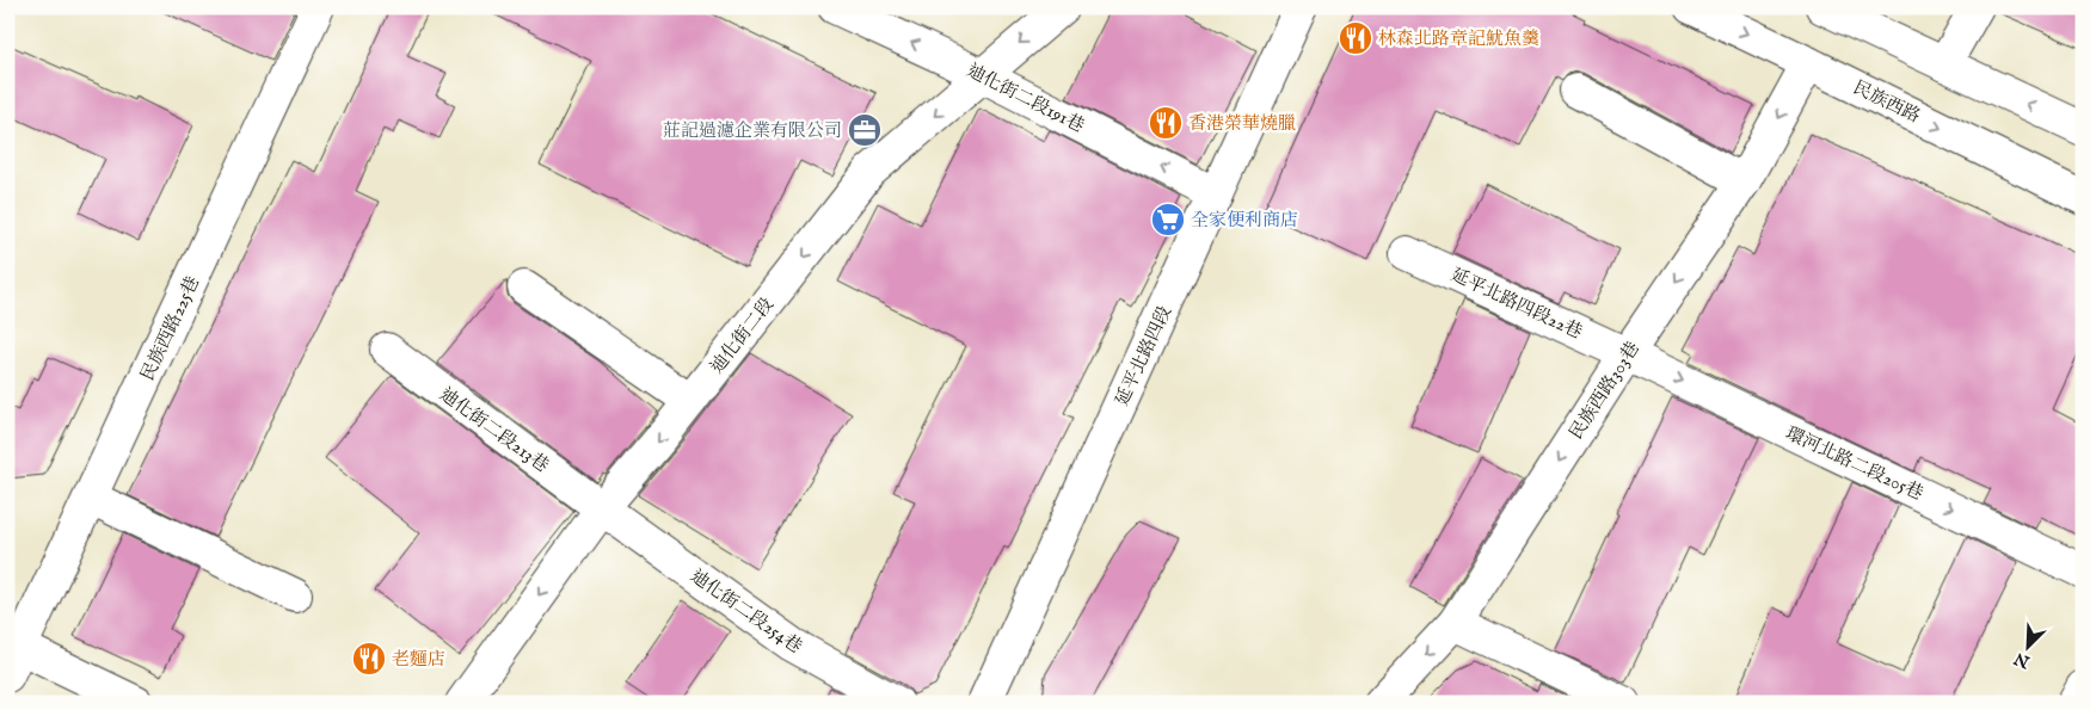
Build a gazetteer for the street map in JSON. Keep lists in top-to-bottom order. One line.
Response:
{"streets":{"street":["迪化街二段191巷","民族西路","延平北路四段22巷","民族西路225巷","迪化街二段","延平北路四段","民族西路303巷","迪化街二段213巷","環河北路二段205巷","迪化街二段254巷"]},"crossings":[["迪化街二段191巷","迪化街二段"],["迪化街二段191巷","延平北路四段"],["民族西路","民族西路303巷"],["延平北路四段22巷","民族西路303巷"],["延平北路四段22巷","環河北路二段205巷"],["迪化街二段","迪化街二段213巷"],["迪化街二段","迪化街二段254巷"],["民族西路303巷","環河北路二段205巷"],["迪化街二段213巷","迪化街二段254巷"]],"one_way":["迪化街二段191巷","迪化街二段","民族西路303巷","環河北路二段205巷"],"places":{"restaurant":["林森北路章記魷魚羹","香港榮華燒臘","老麵店"],"office":["莊記過濾企業有限公司"],"supermarket":["全家便利商店"]},"north":"bottom left"}
